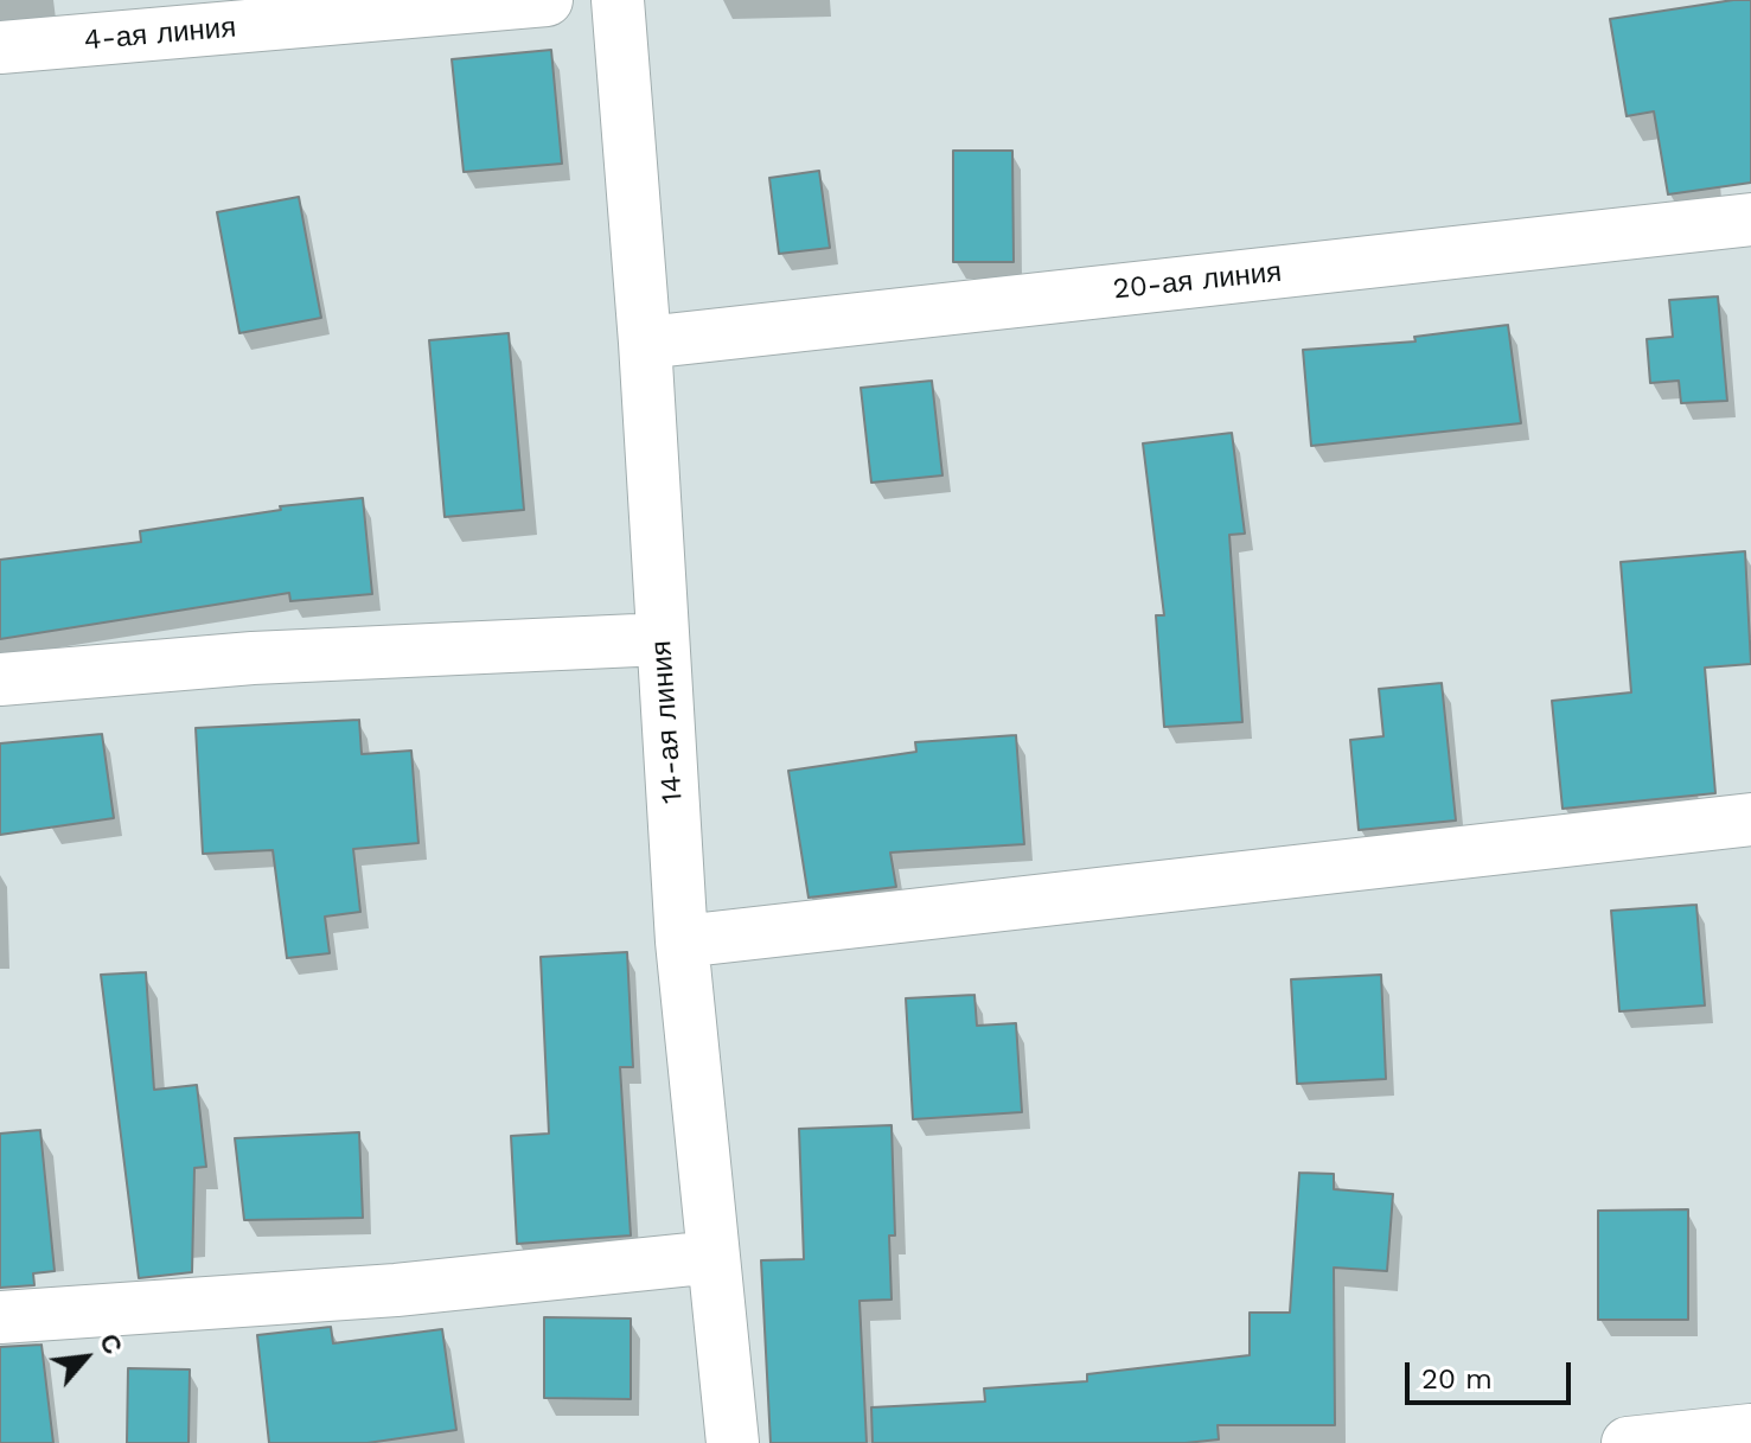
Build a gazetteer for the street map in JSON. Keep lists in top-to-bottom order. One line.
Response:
{"streets":{"street":["4-ая линия","20-ая линия","14-ая линия"]},"crossings":[["20-ая линия","14-ая линия"]],"scale_bar":"20 m","north":"top right"}
